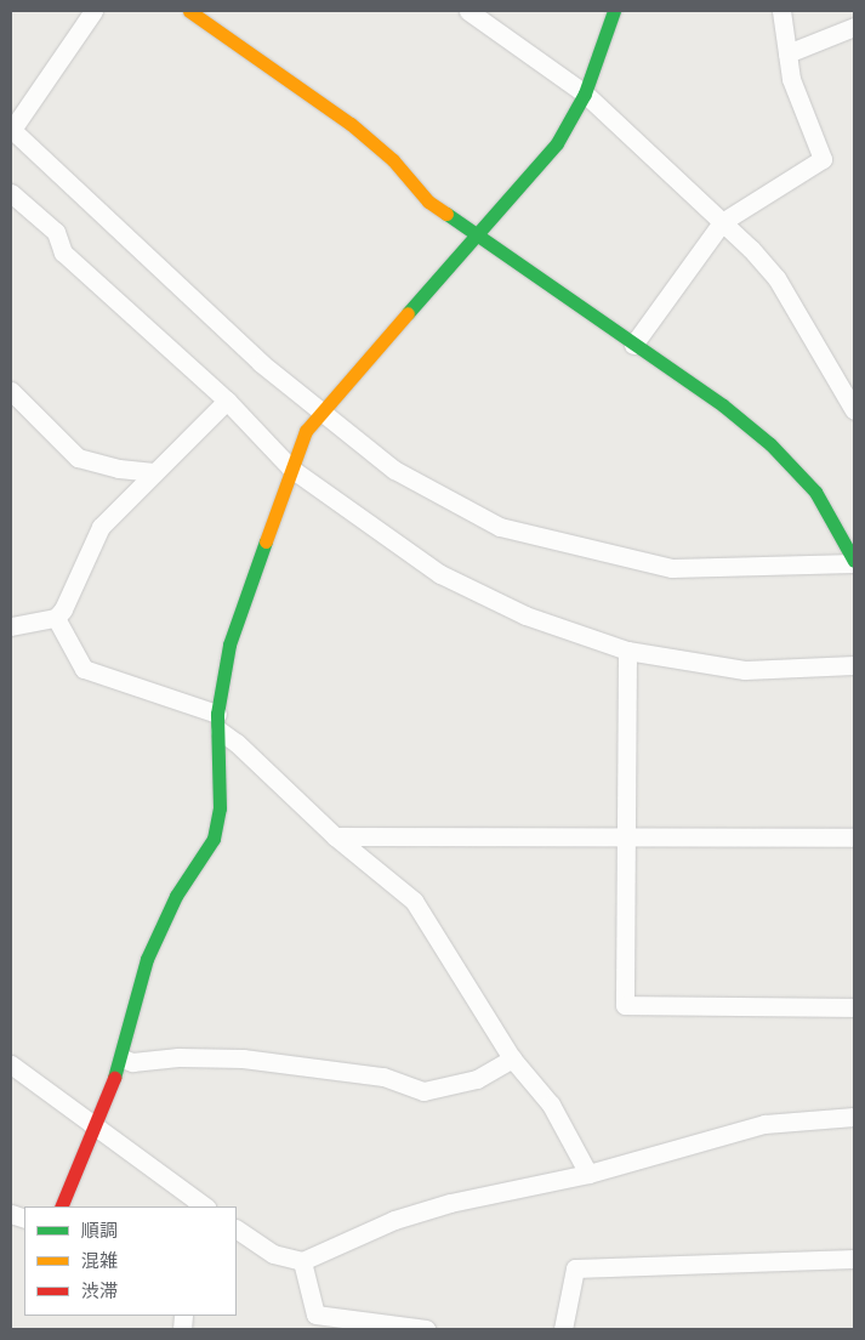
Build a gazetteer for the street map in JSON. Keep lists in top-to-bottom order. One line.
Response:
{"legend":["順調","混雑","渋滞"]}
